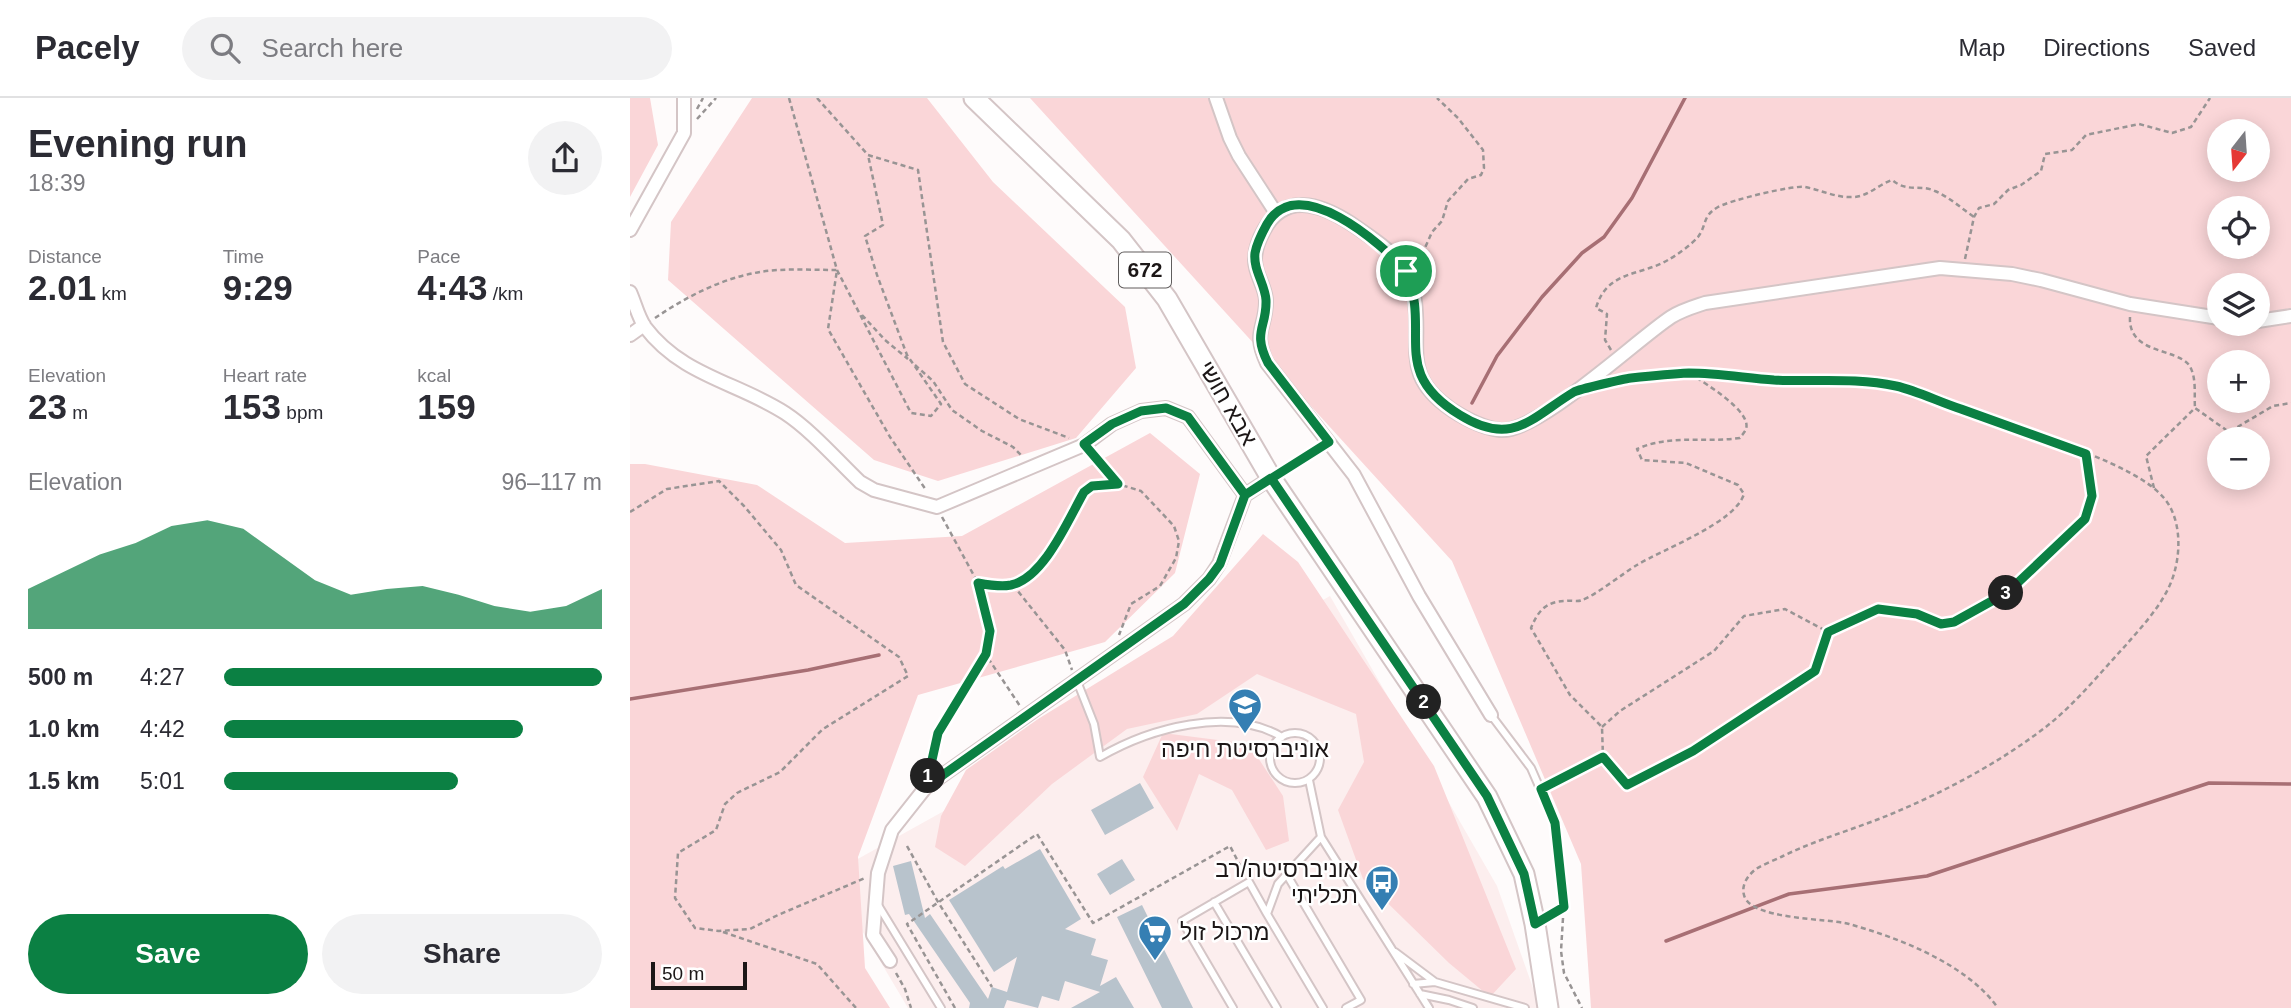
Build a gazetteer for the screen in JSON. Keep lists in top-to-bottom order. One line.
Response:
{"streets":{"main road":["672","אבא חושי"]},"places":{"school or university":["אוניברסיטת חיפה"],"bus stop":["אוניברסיטה/רב תכליתי"],"supermarket":["מרכול זול"]},"scale_bar":"50 m","north":"bottom","page":{"header":"Pacely","search":"Search here","nav":["Map","Directions","Saved"],"heading":["Evening run","18:39"],"map_buttons":["+","−"],"stats":[["Distance","2.01 km"],["Time","9:29"],["Pace","4:43 /km"],["Elevation","23 m"],["Heart rate","153 bpm"],["kcal","159"]],"chart":["Elevation","96–117 m"],"pins":["3","2","1"],"list":[{"name":"500 m","note":"4:27"},{"name":"1.0 km","note":"4:42"},{"name":"1.5 km","note":"5:01"}],"buttons":["Save","Share"],"scale":"50 m"}}
